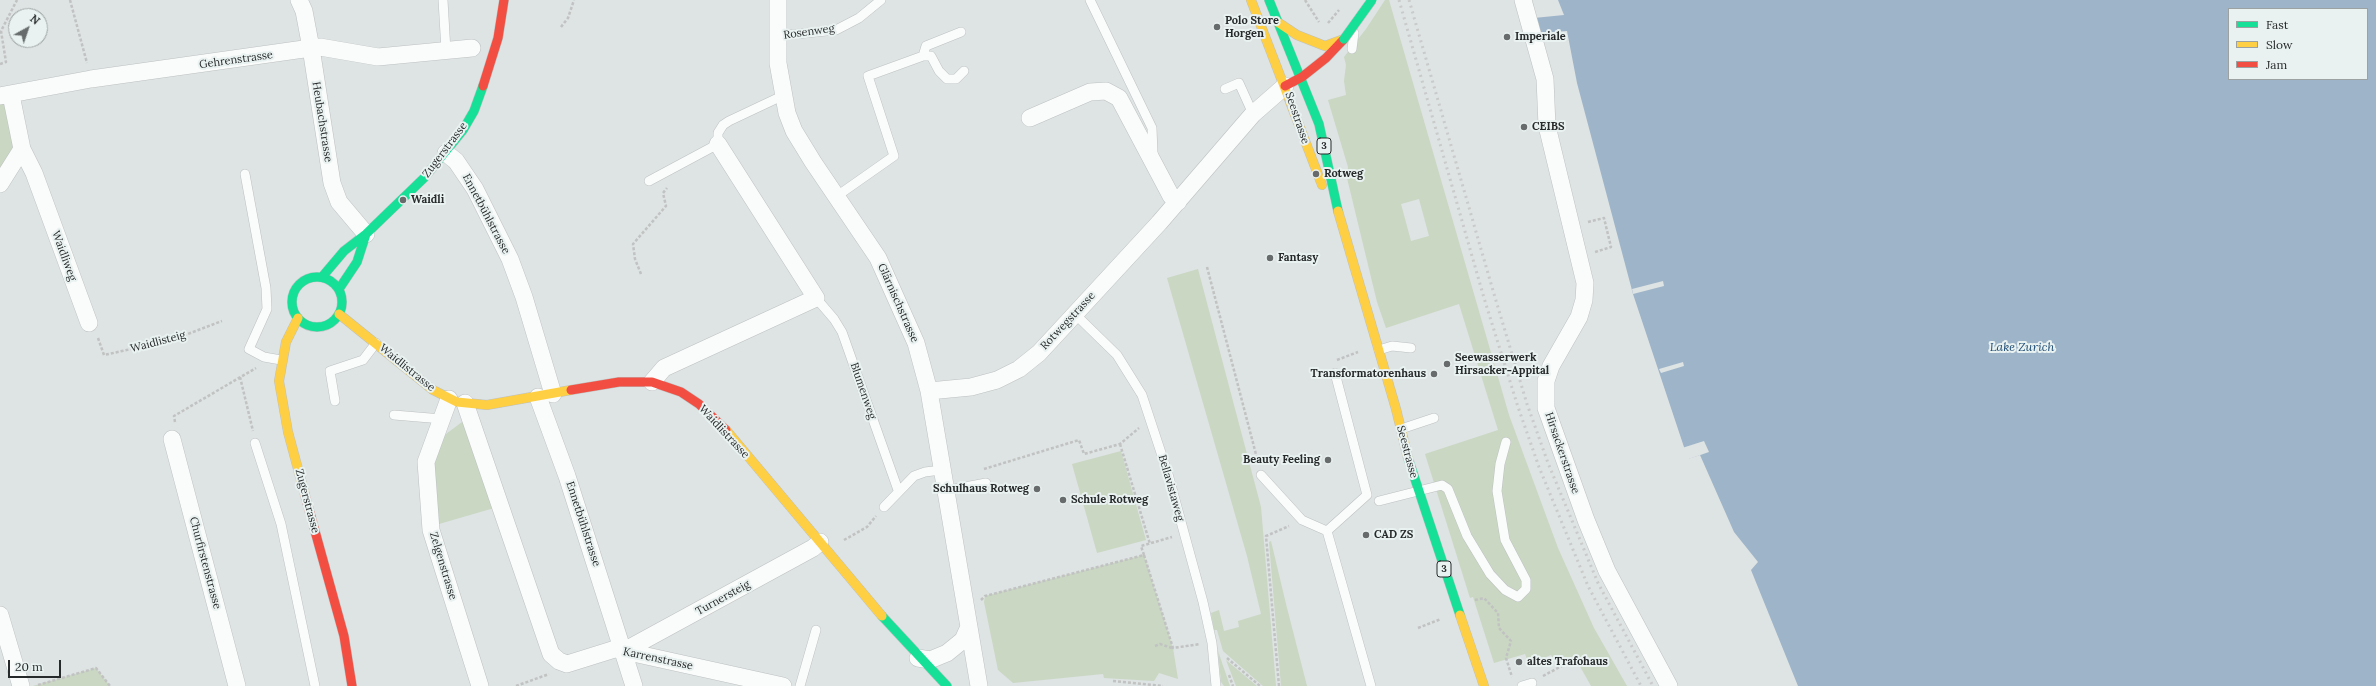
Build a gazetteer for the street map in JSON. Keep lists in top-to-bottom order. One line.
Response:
{"streets":{"main road":["Seestrasse","3","Zugerstrasse","Waidlistrasse"],"street":["Gehrenstrasse","Heubachstrasse","Ennetbühlstrasse","Waidliweg","Glärnischstrasse","Rotwegstrasse","Blumenweg","Hirsackerstrasse","Churfirstenstrasse","Zelgenstrasse","Turnersteig","Karrenstrasse"],"lane":["Rosenweg","Bellavistaweg"],"path":["Waidlisteig"]},"crossings":[["Rosenweg","Glärnischstrasse"],["Gehrenstrasse","Heubachstrasse"],["Gehrenstrasse","Waidliweg"],["Seestrasse","Rotwegstrasse"],["Heubachstrasse","Zugerstrasse"],["Zugerstrasse","Ennetbühlstrasse"],["Zugerstrasse","Waidlistrasse"],["Ennetbühlstrasse","Waidlistrasse"],["Ennetbühlstrasse","Turnersteig"],["Ennetbühlstrasse","Karrenstrasse"],["Waidliweg","Waidlisteig"],["Glärnischstrasse","Rotwegstrasse"],["Rotwegstrasse","Bellavistaweg"],["Waidlistrasse","Zelgenstrasse"],["Waidlistrasse","Turnersteig"],["Turnersteig","Karrenstrasse"]],"water":["Lake Zurich"],"places":["Polo Store Horgen","Imperiale","CEIBS","Rotweg","Waidli","Fantasy","Seewasserwerk Hirsacker-Appital","Transformatorenhaus","Beauty Feeling","Schulhaus Rotweg","Schule Rotweg","CAD ZS","altes Trafohaus"],"legend":["Fast","Slow","Jam"],"scale_bar":"20 m","north":"top right"}
